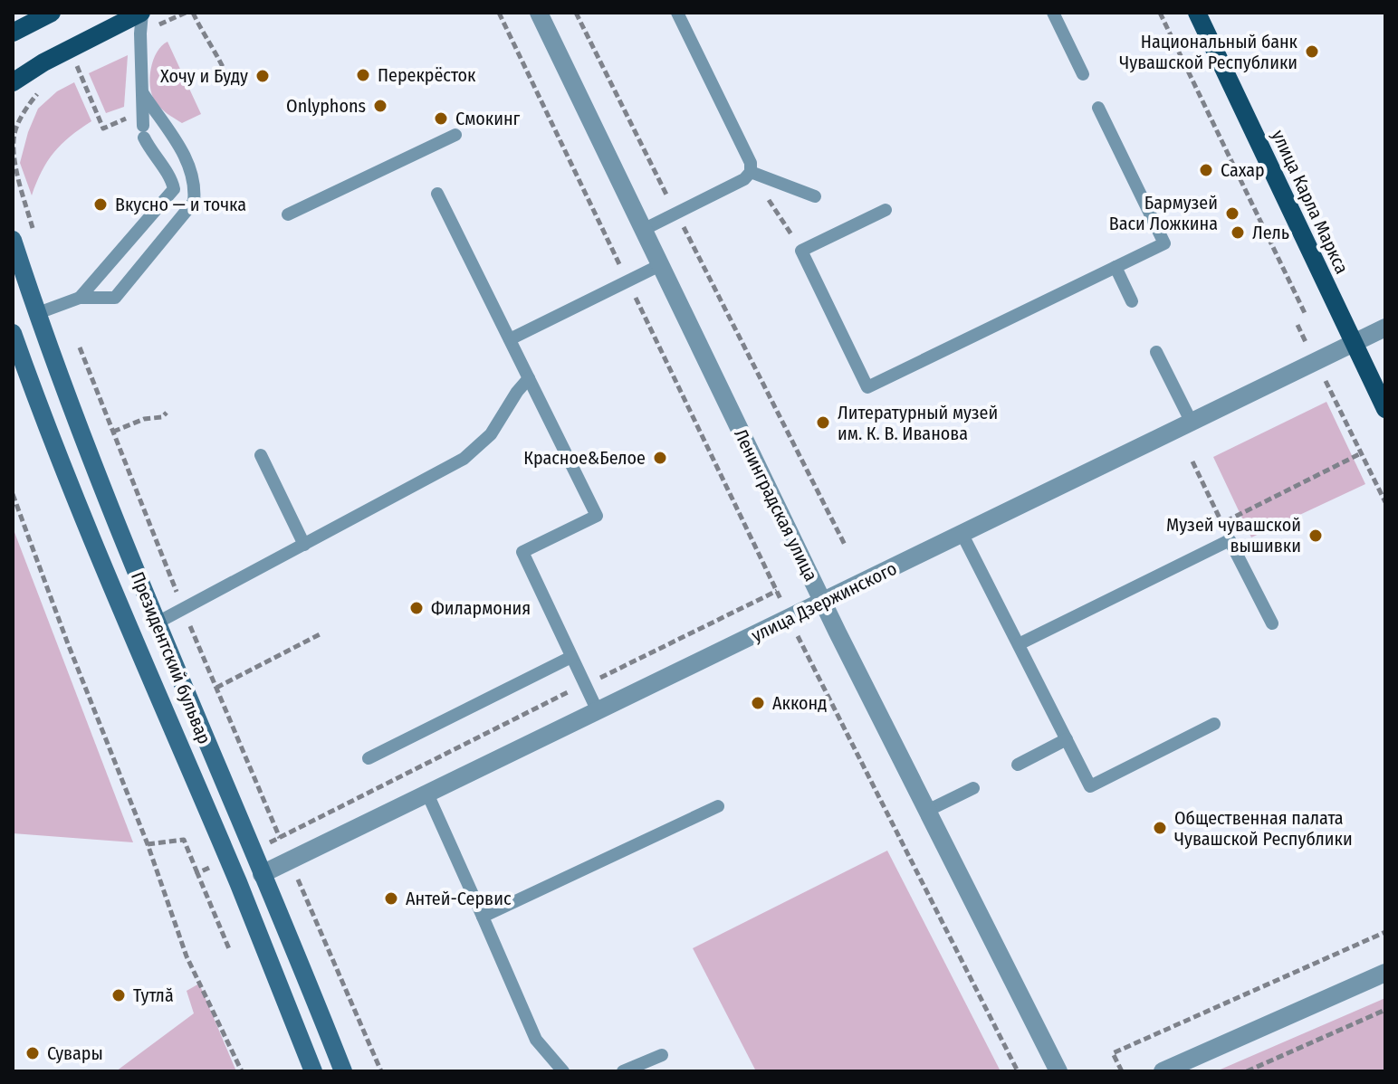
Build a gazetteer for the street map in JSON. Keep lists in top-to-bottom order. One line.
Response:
{"streets":{"main road":["улица Карла Маркса","Президентский бульвар"],"street":["Ленинградская улица","улица Дзержинского"]},"crossings":[["улица Карла Маркса","улица Дзержинского"],["Ленинградская улица","улица Дзержинского"],["улица Дзержинского","Президентский бульвар"]],"places":["Национальный банк Чувашской Республики","Перекрёсток","Хочу и Буду","Onlyphons","Смокинг","Сахар","Вкусно — и точка","Бармузей Васи Ложкина","Лель","Литературный музей им. К. В. Иванова","Красное&Белое","Музей чувашской вышивки","Филармония","Акконд","Общественная палата Чувашской Республики","Антей-Сервис","Тутлӑ","Сувары"]}
